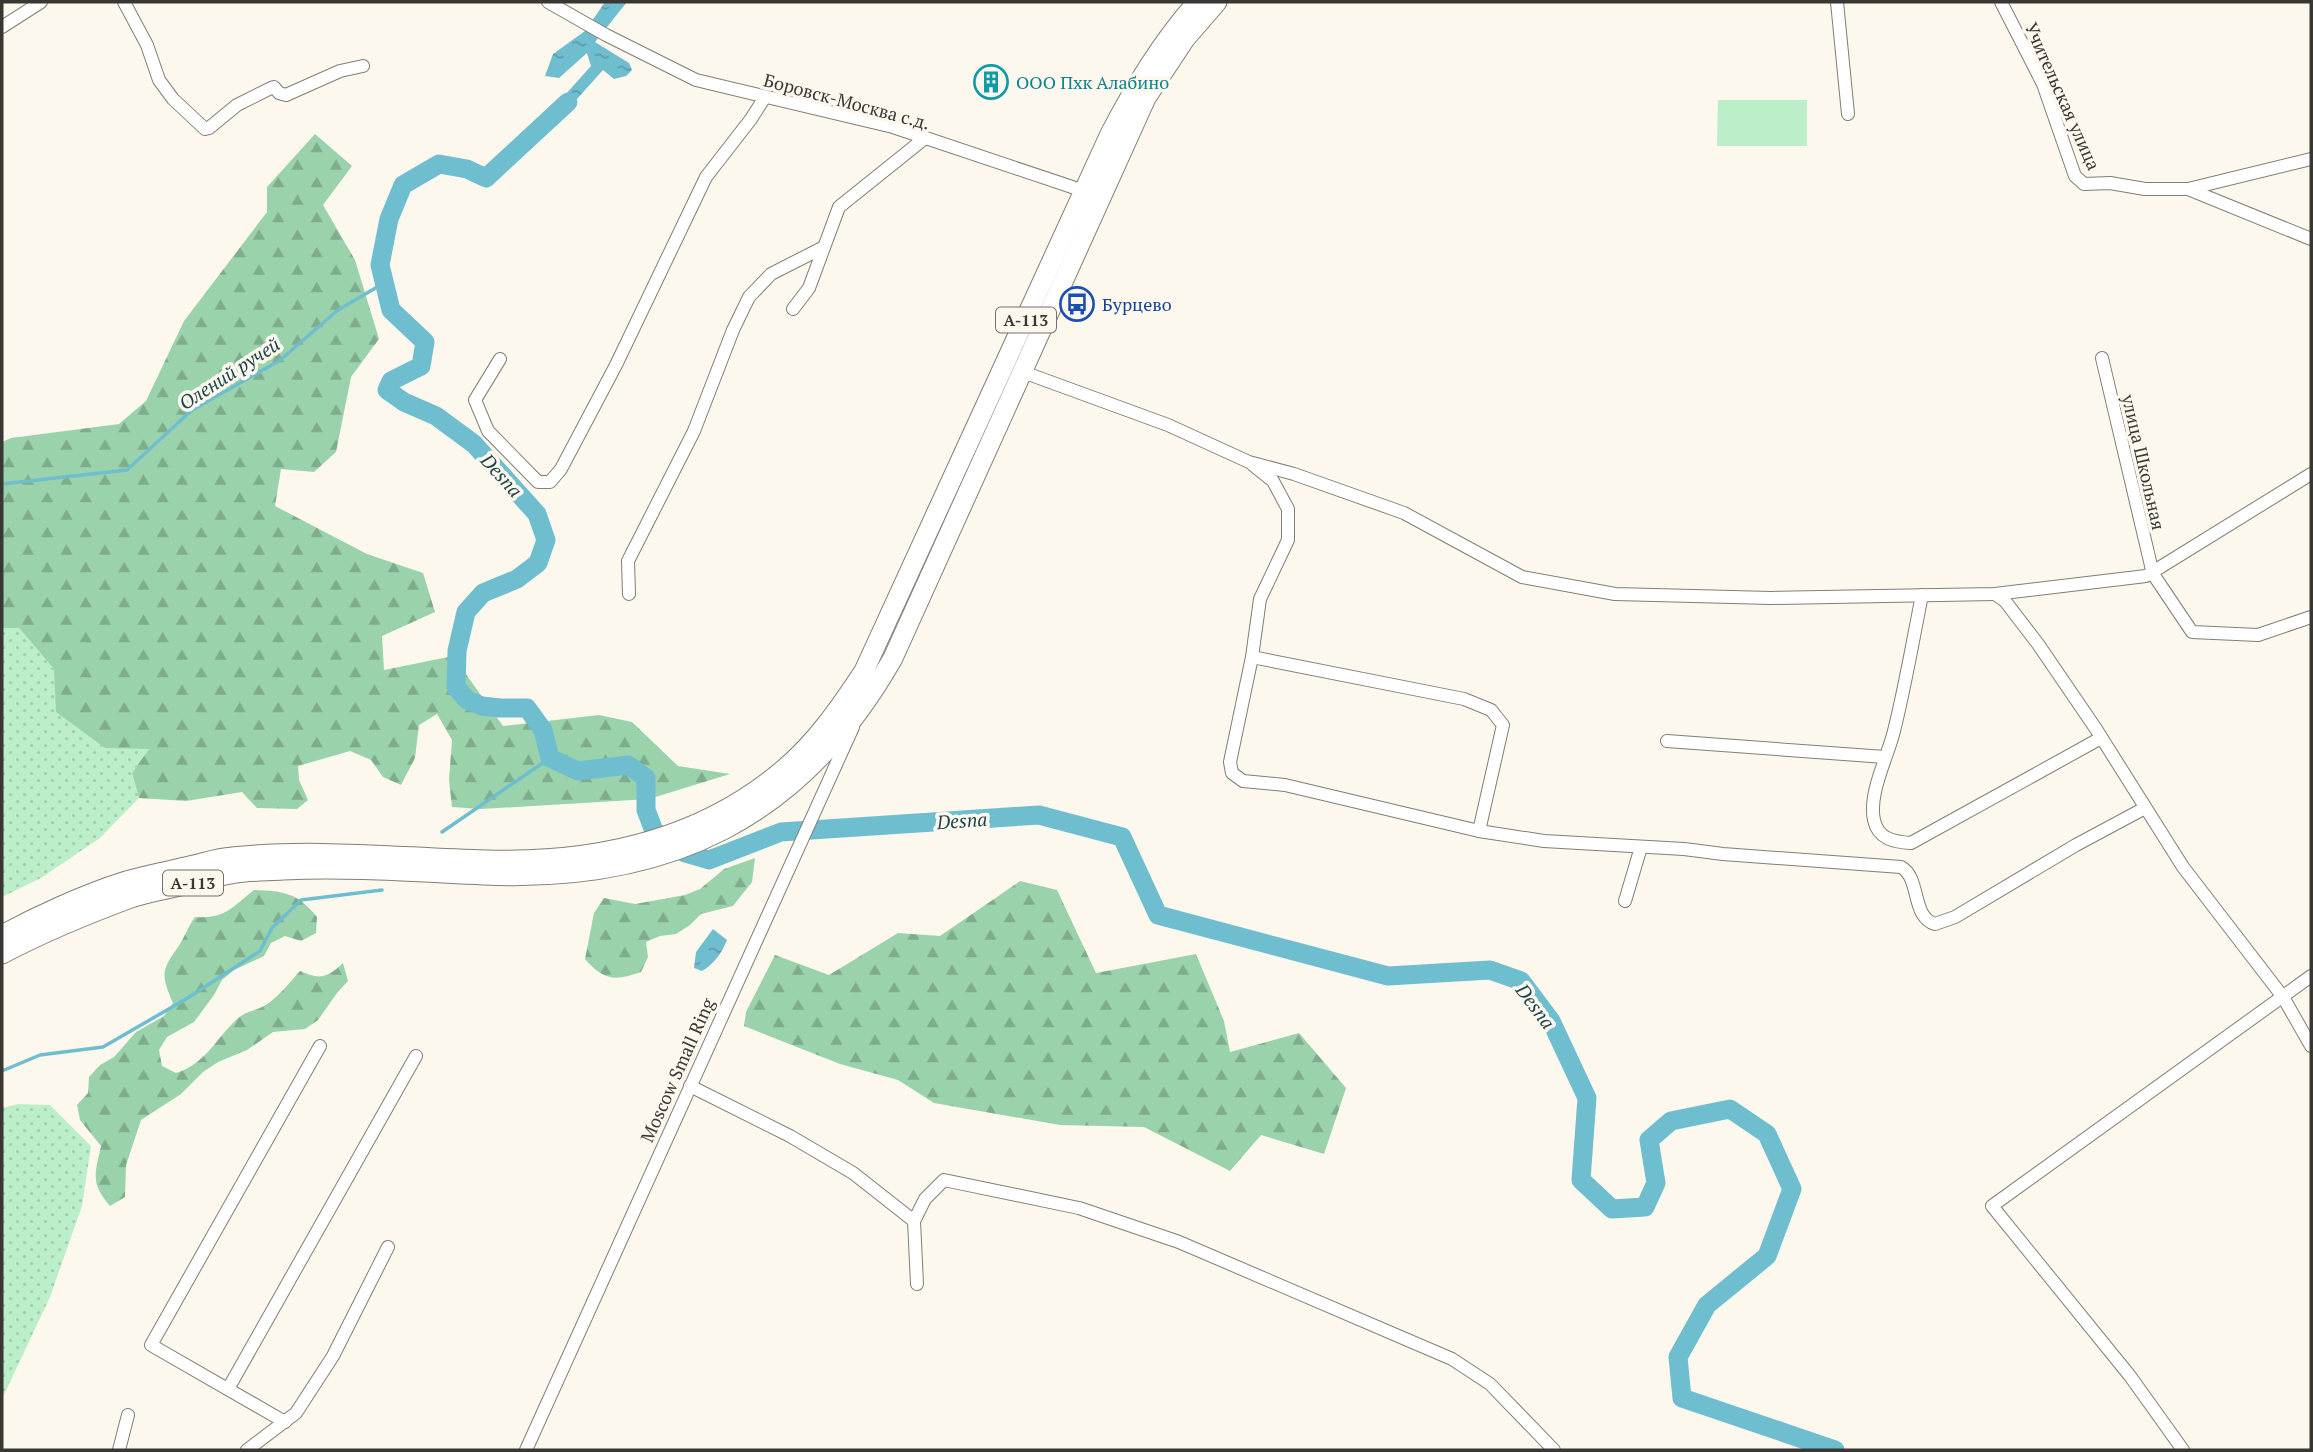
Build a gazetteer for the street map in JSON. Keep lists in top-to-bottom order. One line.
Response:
{"streets":{"highway":["А-113"],"street":["Учительская улица","Боровск-Москва с.д.","улица Школьная","Moscow Small Ring"]},"crossings":[["Боровск-Москва с.д.","А-113"],["А-113","Moscow Small Ring"]],"water":["Олений ручей","Desna"],"places":{"building":["ООО Пхк Алабино"],"bus stop":["Бурцево"]}}
